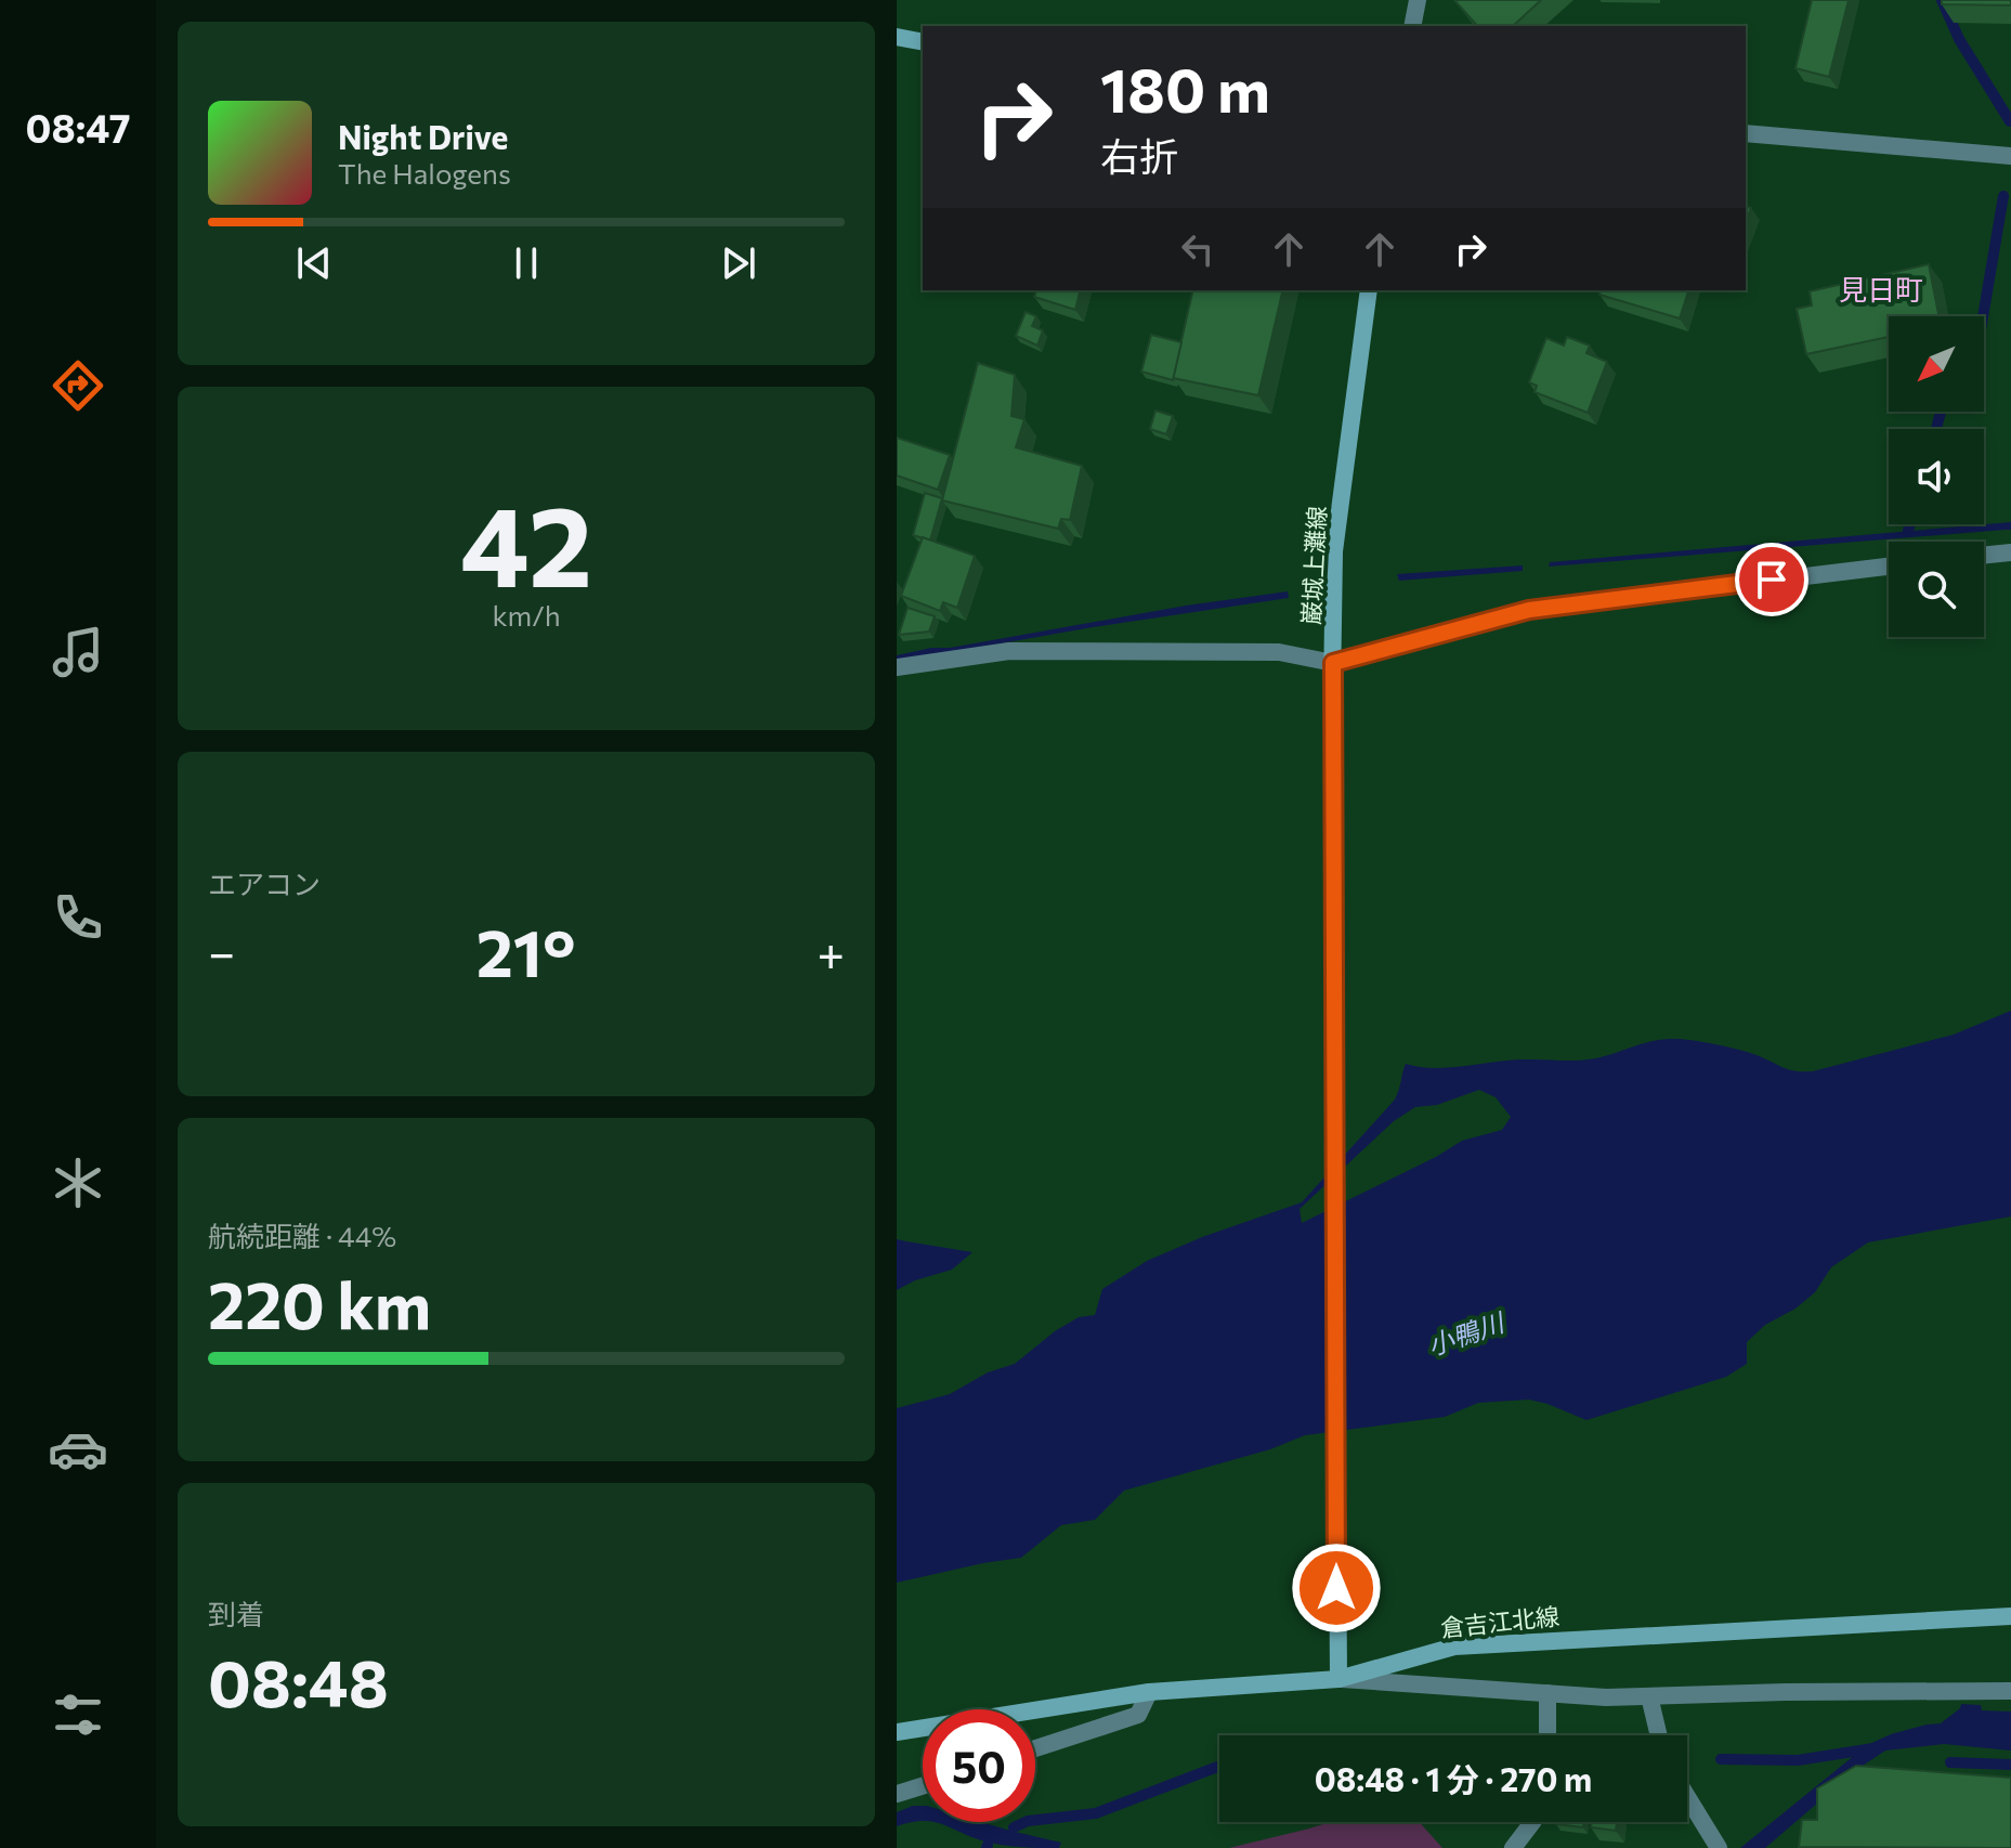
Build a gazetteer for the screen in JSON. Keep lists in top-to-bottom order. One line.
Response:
{"streets":{"main road":["巌城上灘線","倉吉江北線"]},"crossings":[["巌城上灘線","倉吉江北線"]],"districts":["見日町"],"water":["小鴨川"],"north":"bottom left","page":{"tabs":"08:47","turn":["180 m","右折"],"song":["Night Drive","The Halogens"],"tile":[["42","km/h"],"エアコン",["航続距離 · 44%","220 km"],["到着","08:48"]],"heat":["−","21°","+"],"limit":"50","trip":"08:48 · 1 分 · 270 m"}}
